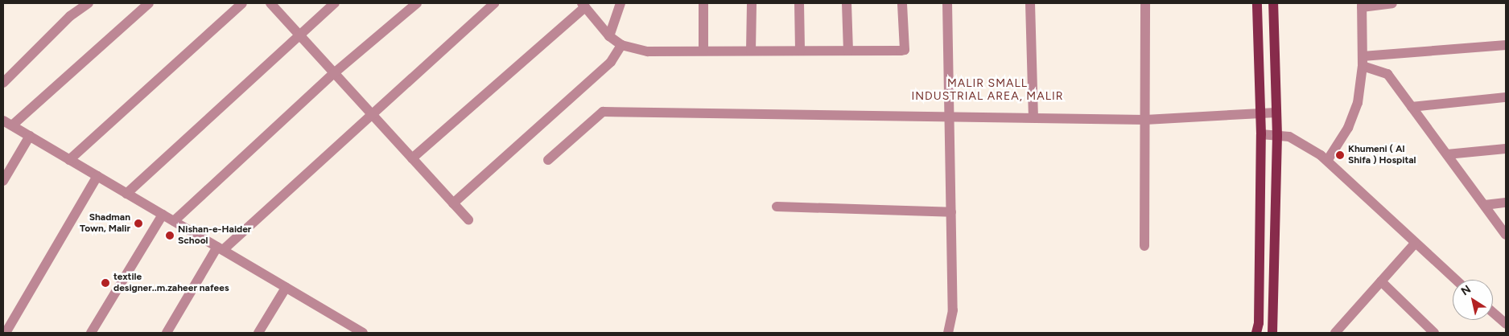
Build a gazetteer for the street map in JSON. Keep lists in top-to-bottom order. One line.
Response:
{"districts":["MALIR SMALL INDUSTRIAL AREA, MALIR"],"places":["Khumeni ( Al Shifa ) Hospital","Shadman Town, Malir","Nishan-e-Haider School","textile designer..m.zaheer nafees"],"north":"top left"}
